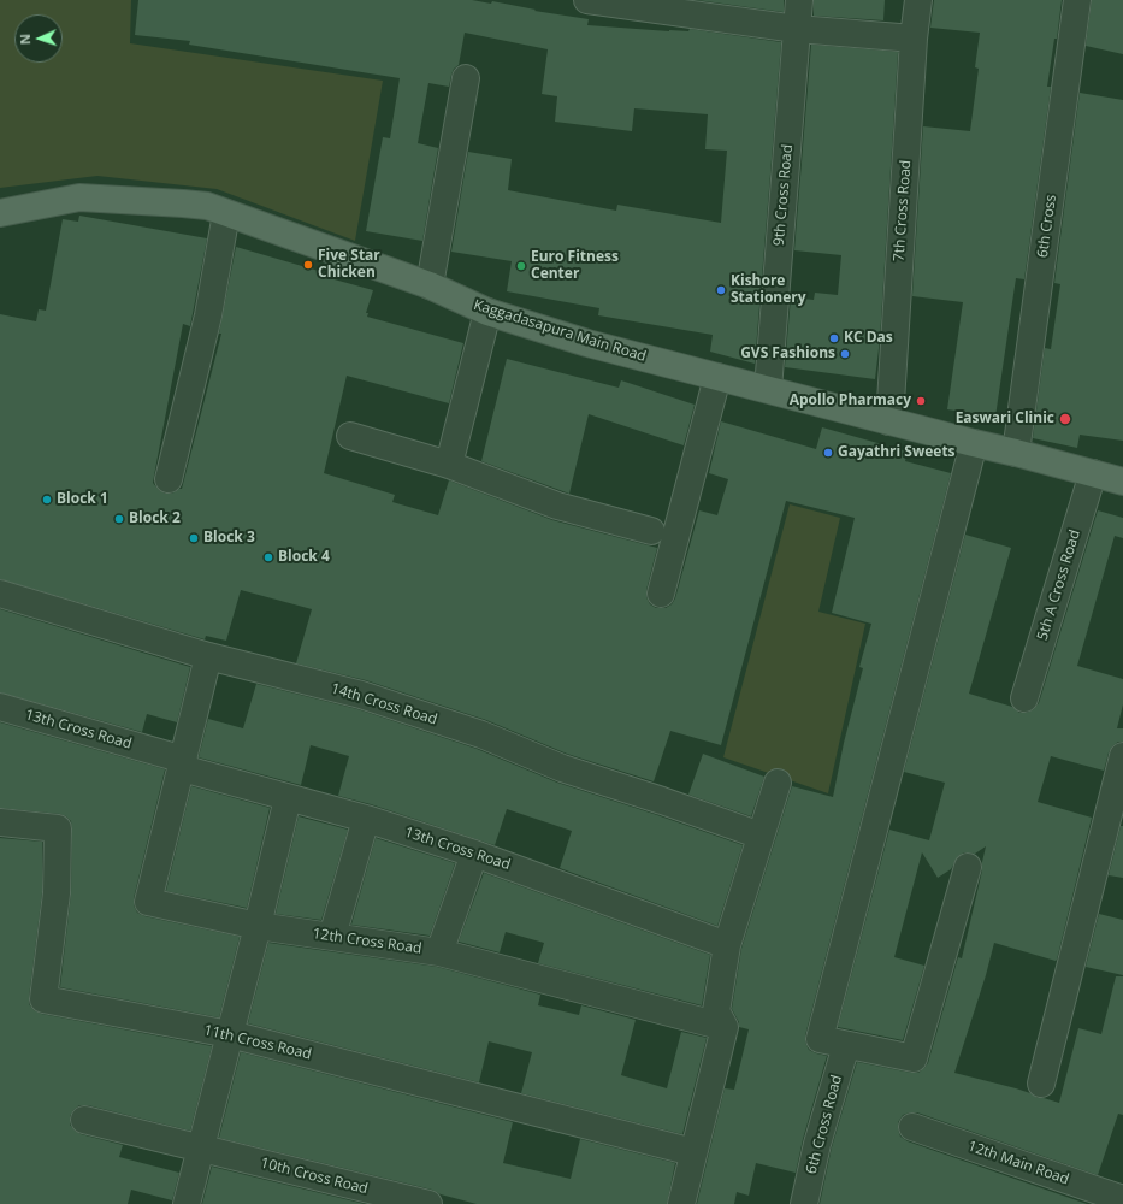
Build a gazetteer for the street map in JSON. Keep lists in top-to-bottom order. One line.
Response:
{"streets":{"main road":["Kaggadasapura Main Road"],"street":["9th Cross Road","7th Cross Road","6th Cross","5th A Cross Road","14th Cross Road","13th Cross Road","12th Cross Road","11th Cross Road","6th Cross Road","12th Main Road","10th Cross Road"]},"crossings":[["9th Cross Road","Kaggadasapura Main Road"],["7th Cross Road","Kaggadasapura Main Road"],["6th Cross","Kaggadasapura Main Road"],["Kaggadasapura Main Road","5th A Cross Road"],["13th Cross Road","12th Cross Road"]],"places":["Five Star Chicken","Euro Fitness Center","Kishore Stationery","KC Das","GVS Fashions","Apollo Pharmacy","Easwari Clinic","Gayathri Sweets","Block 1","Block 2","Block 3","Block 4"],"north":"left"}
